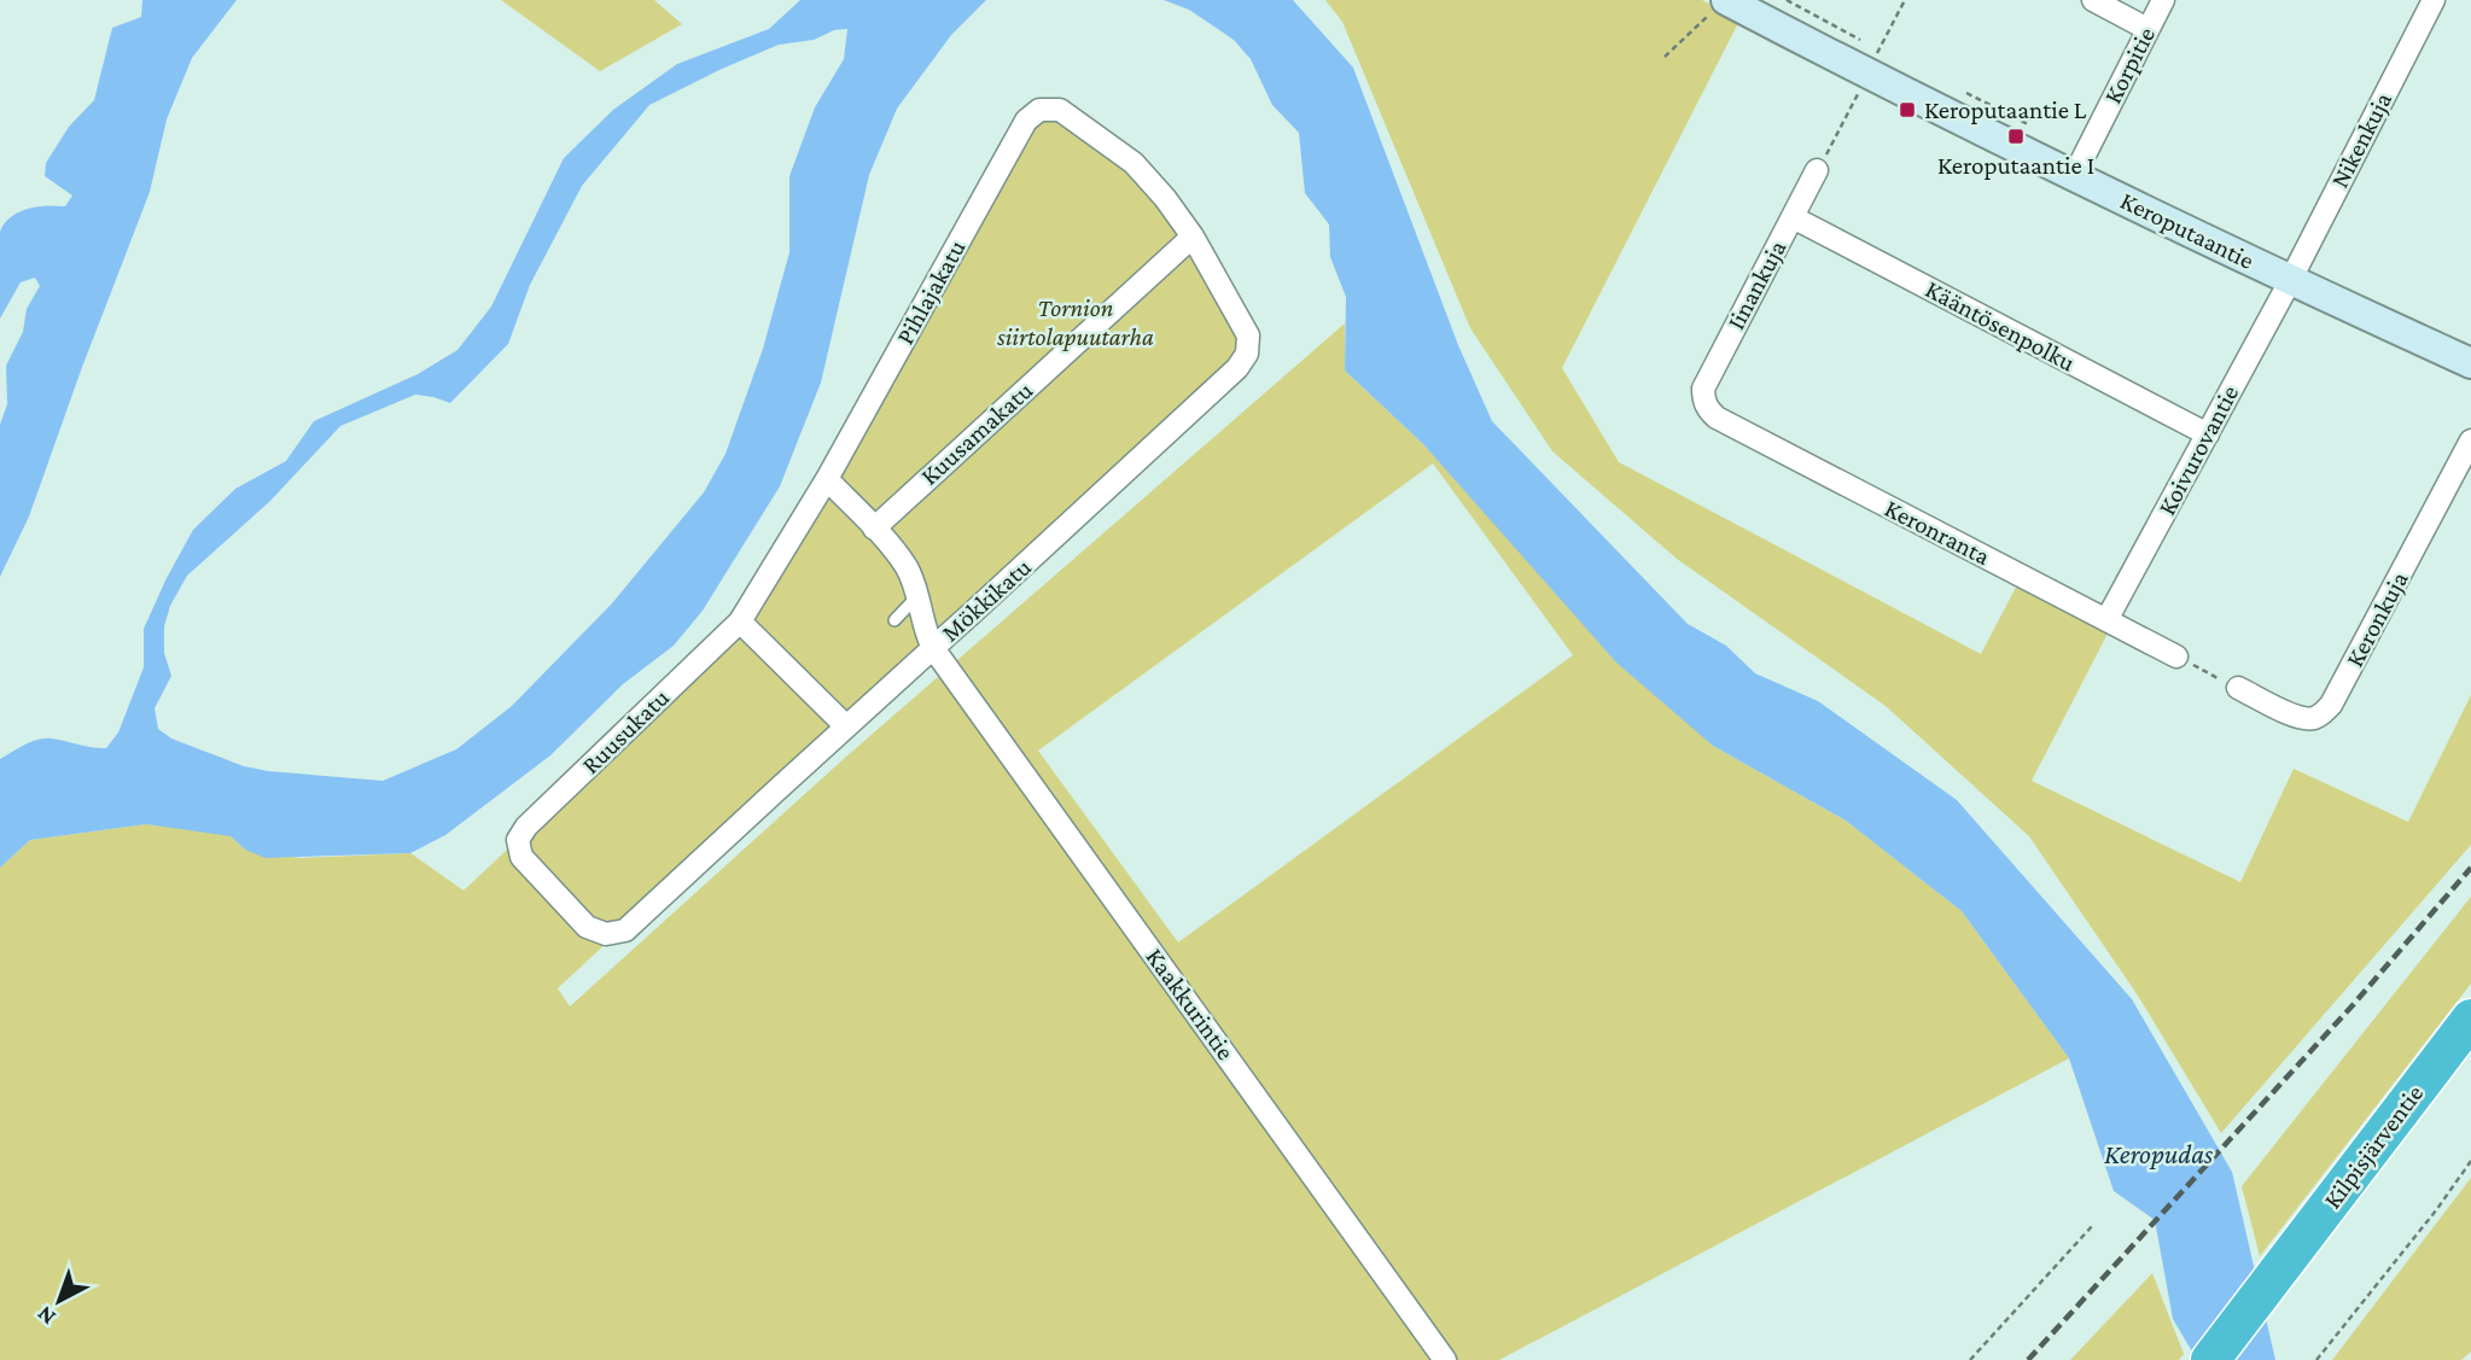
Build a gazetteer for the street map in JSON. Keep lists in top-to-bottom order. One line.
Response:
{"streets":{"highway":["Kilpisjärventie"],"street":["Korpitie","Nikenkuja","Keroputaantie","Iinankuja","Pihlajakatu","Kääntösenpolku","Kuusamakatu","Koivurovantie","Keronranta","Mökkikatu","Keronkuja","Ruusukatu","Kaakkurintie"]},"crossings":[["Korpitie","Keroputaantie"],["Nikenkuja","Keroputaantie"],["Nikenkuja","Koivurovantie"],["Keroputaantie","Koivurovantie"],["Iinankuja","Kääntösenpolku"],["Iinankuja","Keronranta"],["Pihlajakatu","Kuusamakatu"],["Pihlajakatu","Mökkikatu"],["Kääntösenpolku","Koivurovantie"],["Kuusamakatu","Mökkikatu"],["Koivurovantie","Keronranta"],["Mökkikatu","Ruusukatu"],["Mökkikatu","Kaakkurintie"]],"water":["Keropudas"],"parks":["Tornion siirtolapuutarha"],"places":{"transit":["Keroputaantie L","Keroputaantie I"]},"north":"bottom left"}
